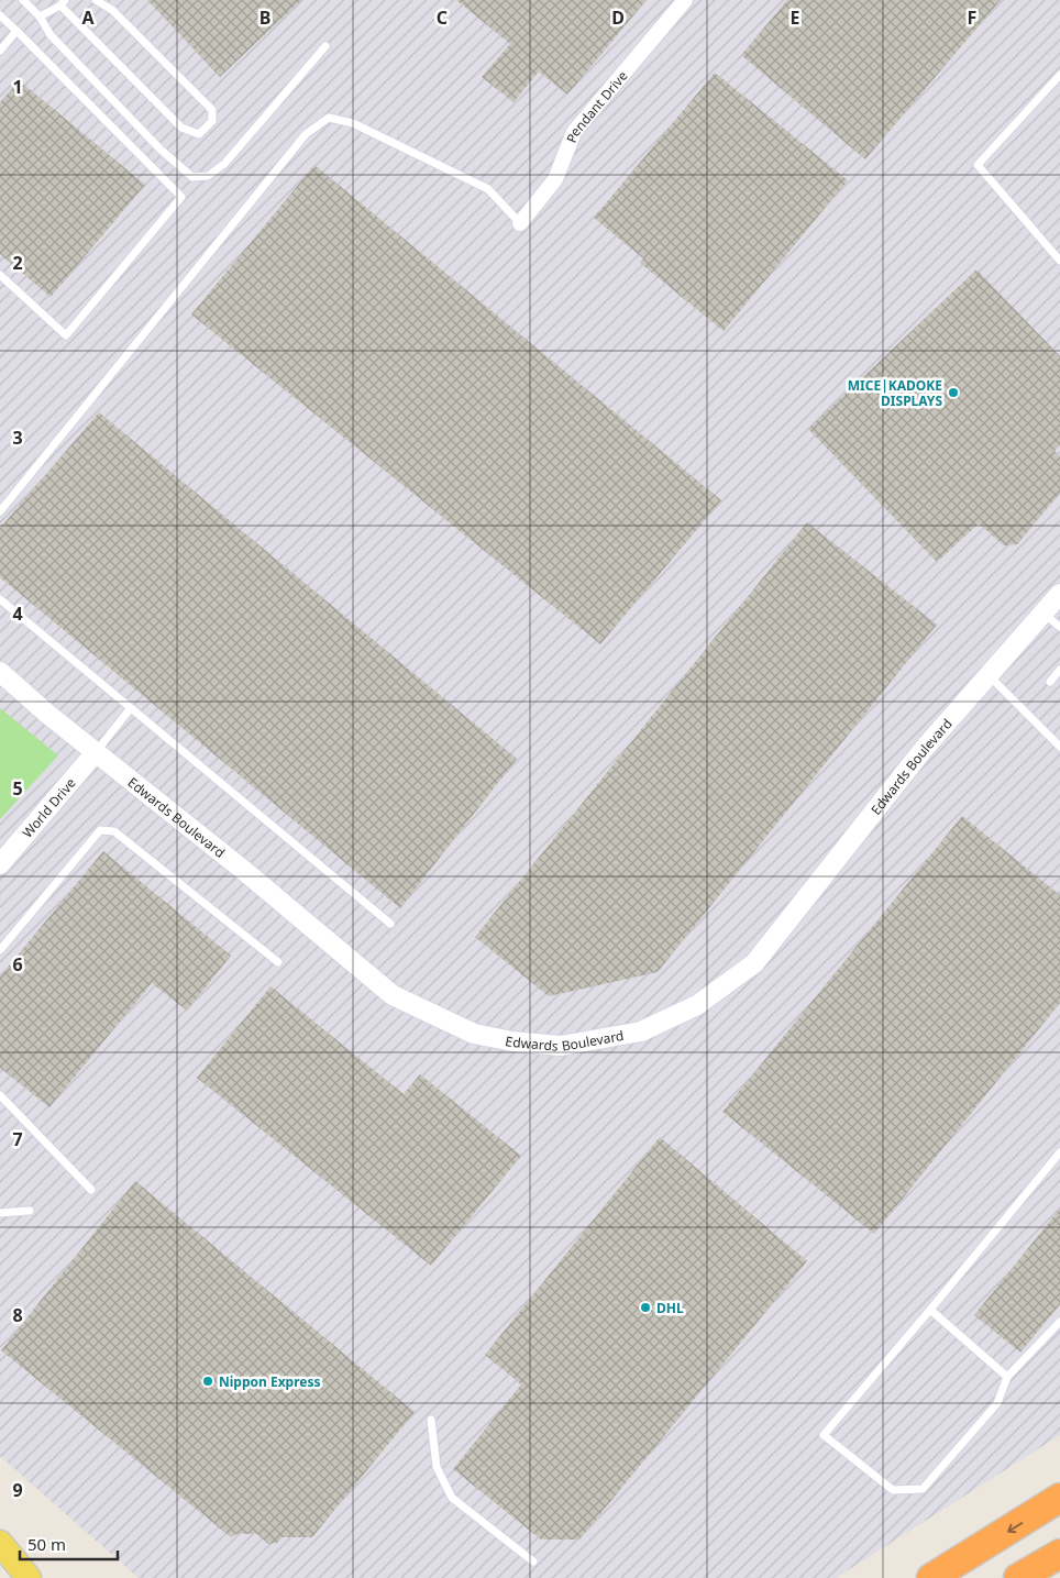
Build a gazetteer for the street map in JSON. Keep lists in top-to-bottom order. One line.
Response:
{"streets":{"street":["Pendant Drive","Edwards Boulevard","World Drive"]},"crossings":[["Edwards Boulevard","World Drive"]],"places":["MICE|KADOKE DISPLAYS","DHL","Nippon Express"],"scale_bar":"50 m","grid":{"columns":["A","B","C","D","E","F"],"rows":["1","2","3","4","5","6","7","8","9"]}}
